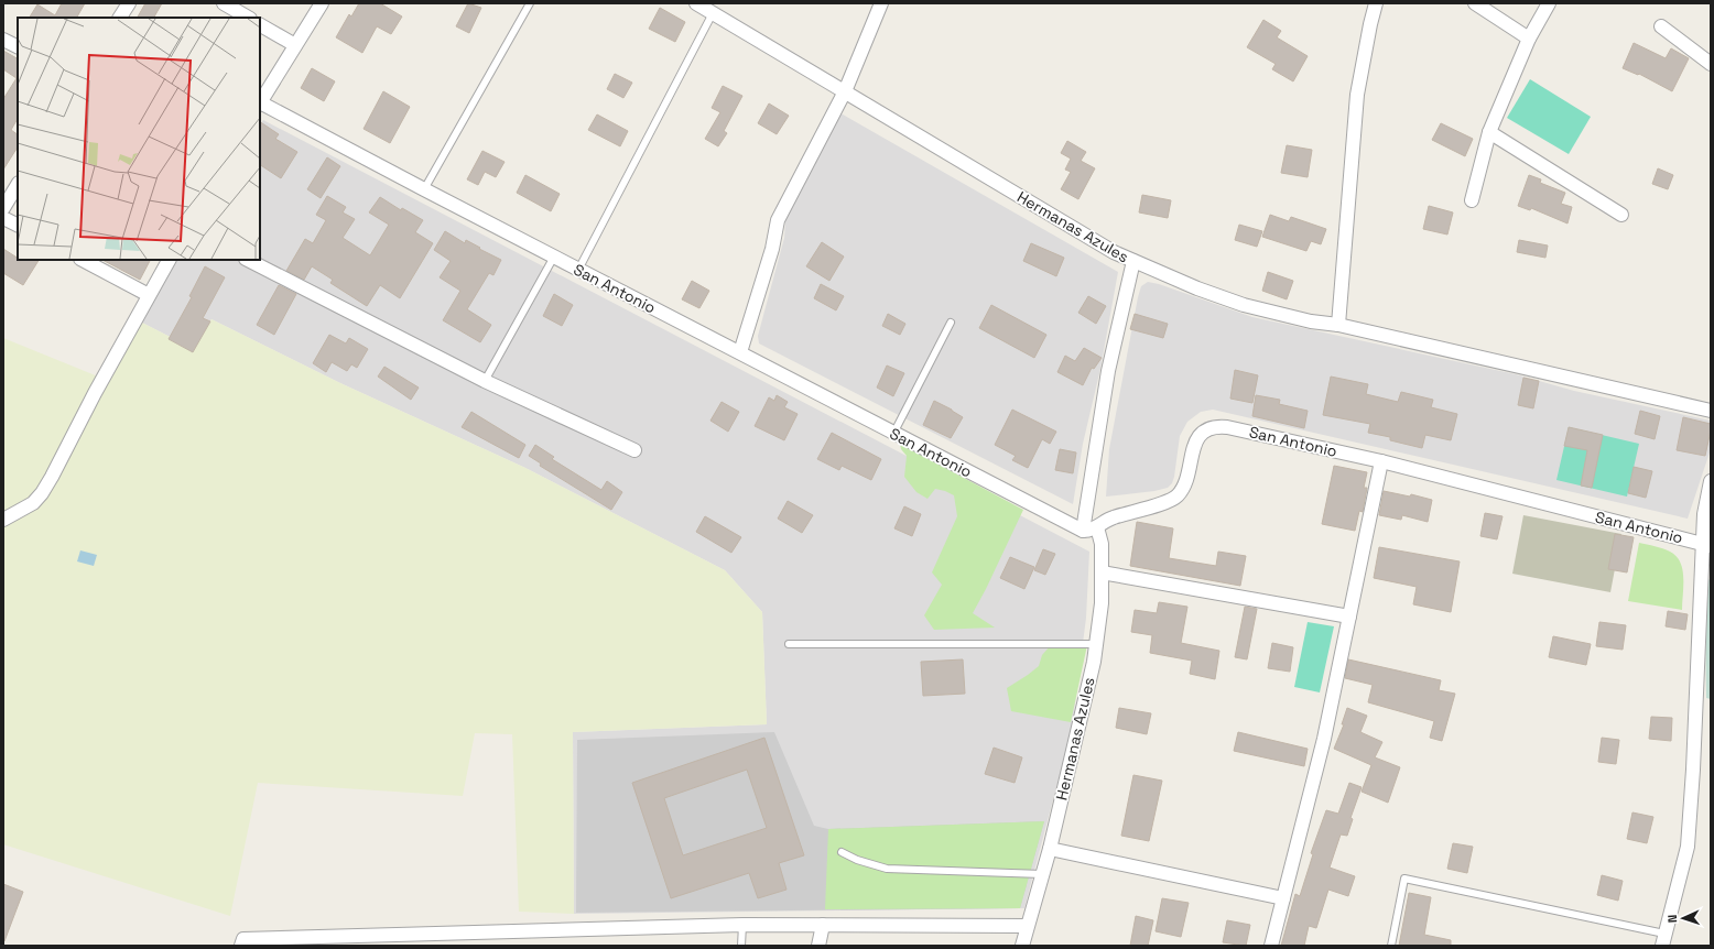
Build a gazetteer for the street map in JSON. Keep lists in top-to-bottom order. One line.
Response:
{"streets":{"street":["Hermanas Azules","San Antonio"]},"crossings":[["Hermanas Azules","San Antonio"]],"north":"left"}
